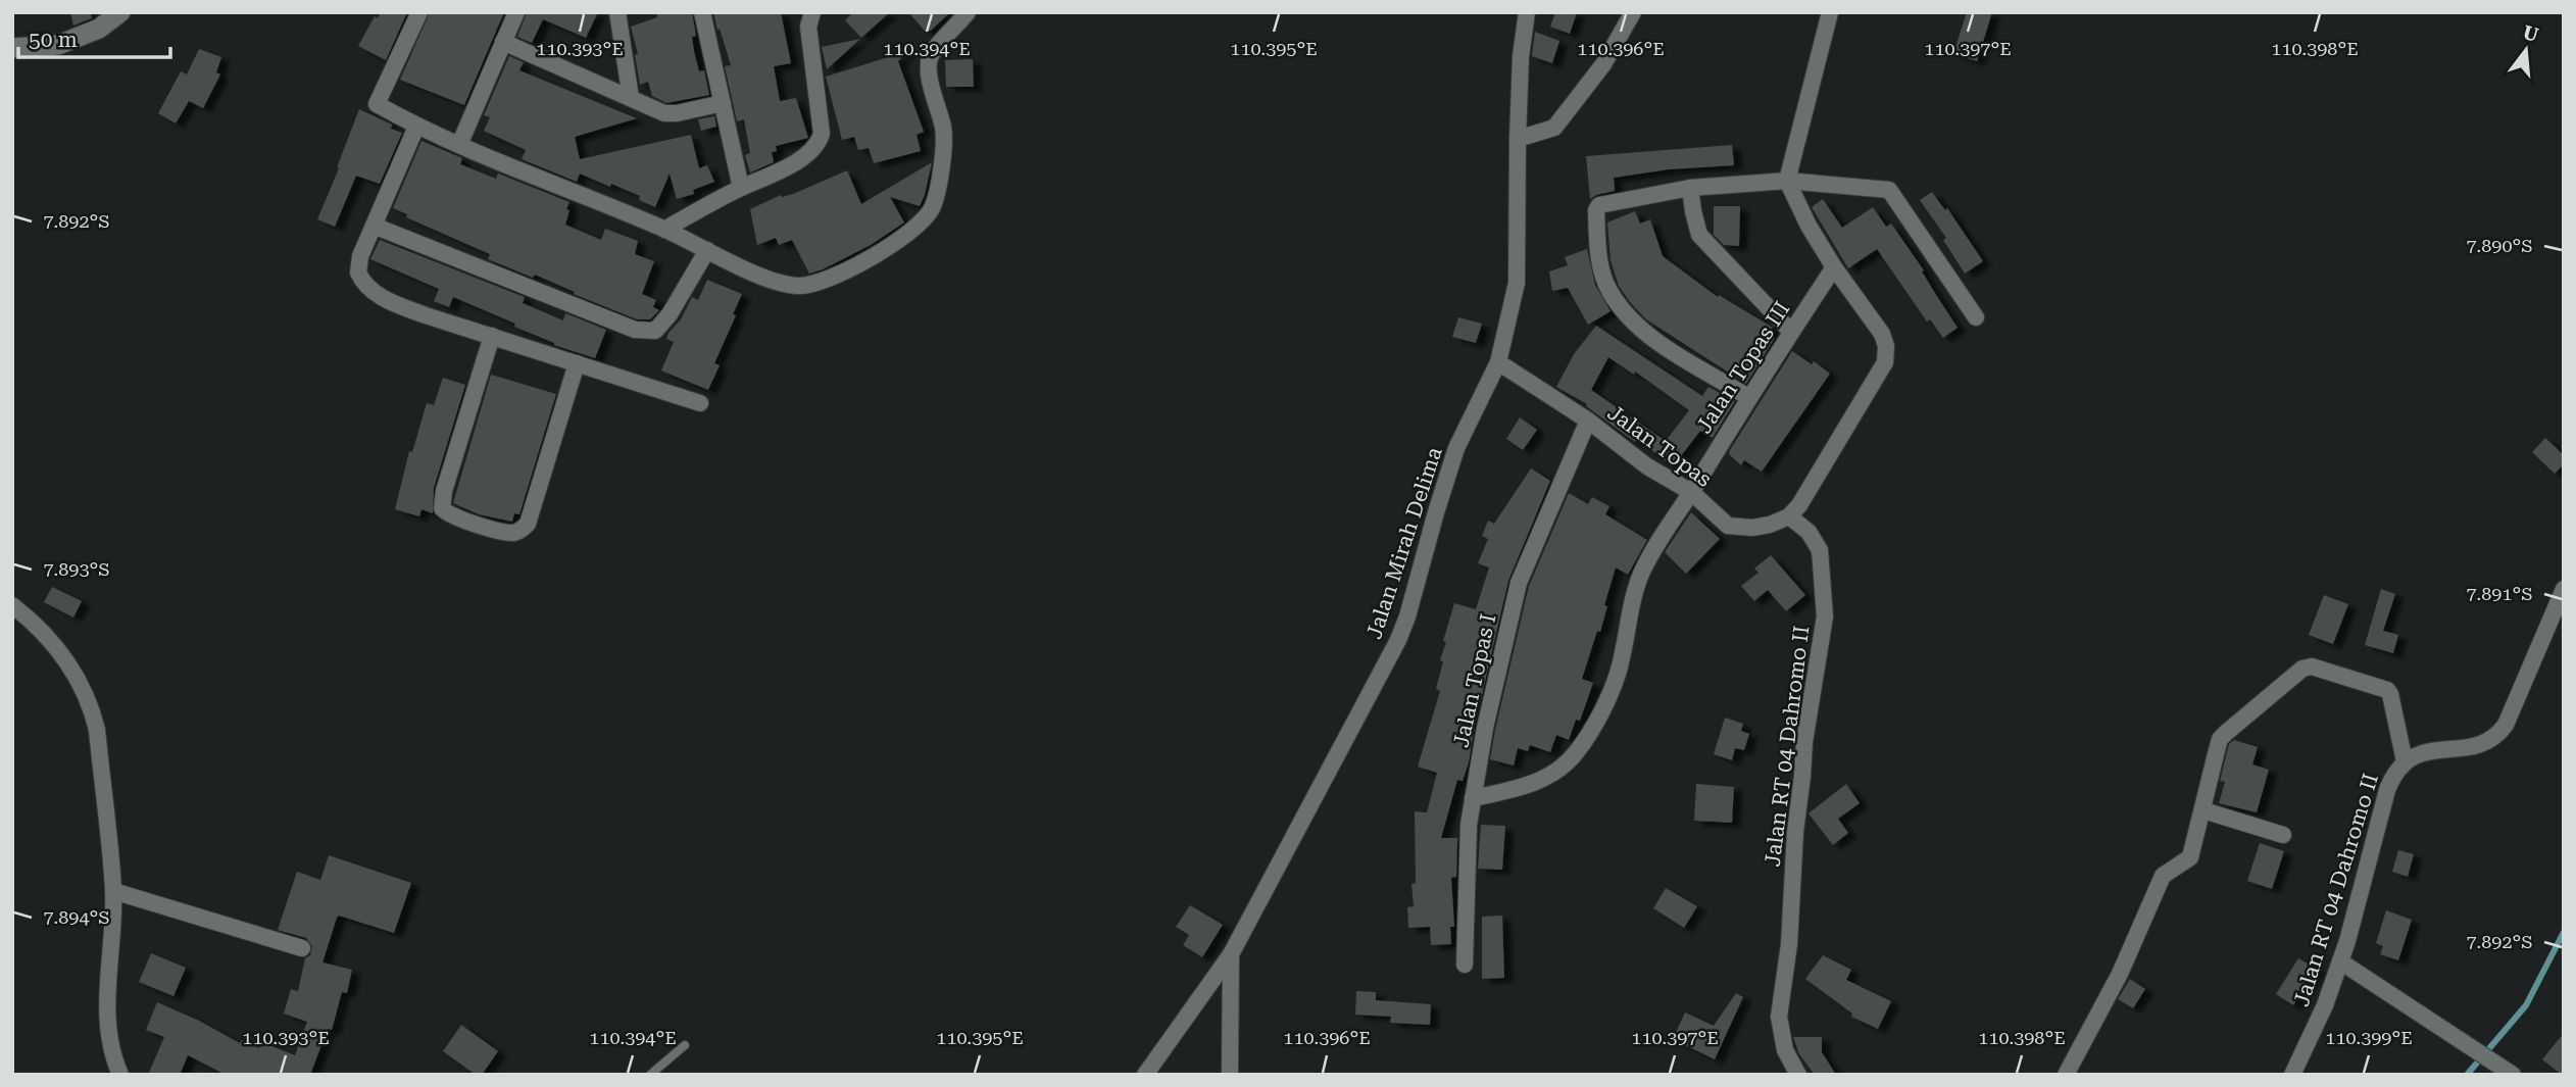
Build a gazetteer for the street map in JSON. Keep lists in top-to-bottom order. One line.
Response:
{"streets":{"street":["Jalan Topas III","Jalan Topas","Jalan Mirah Delima","Jalan Topas I","Jalan RT 04 Dahromo II"]},"crossings":[["Jalan Topas III","Jalan Topas"],["Jalan Topas III","Jalan Topas I"],["Jalan Topas","Jalan Mirah Delima"],["Jalan Topas","Jalan Topas I"],["Jalan Topas","Jalan RT 04 Dahromo II"]],"scale_bar":"50 m","north":"top","coordinates":["110.393°E","110.394°E","110.395°E","110.396°E","110.397°E","110.398°E","7.892°S","7.890°S","7.893°S","7.891°S","7.894°S","110.399°E"]}
